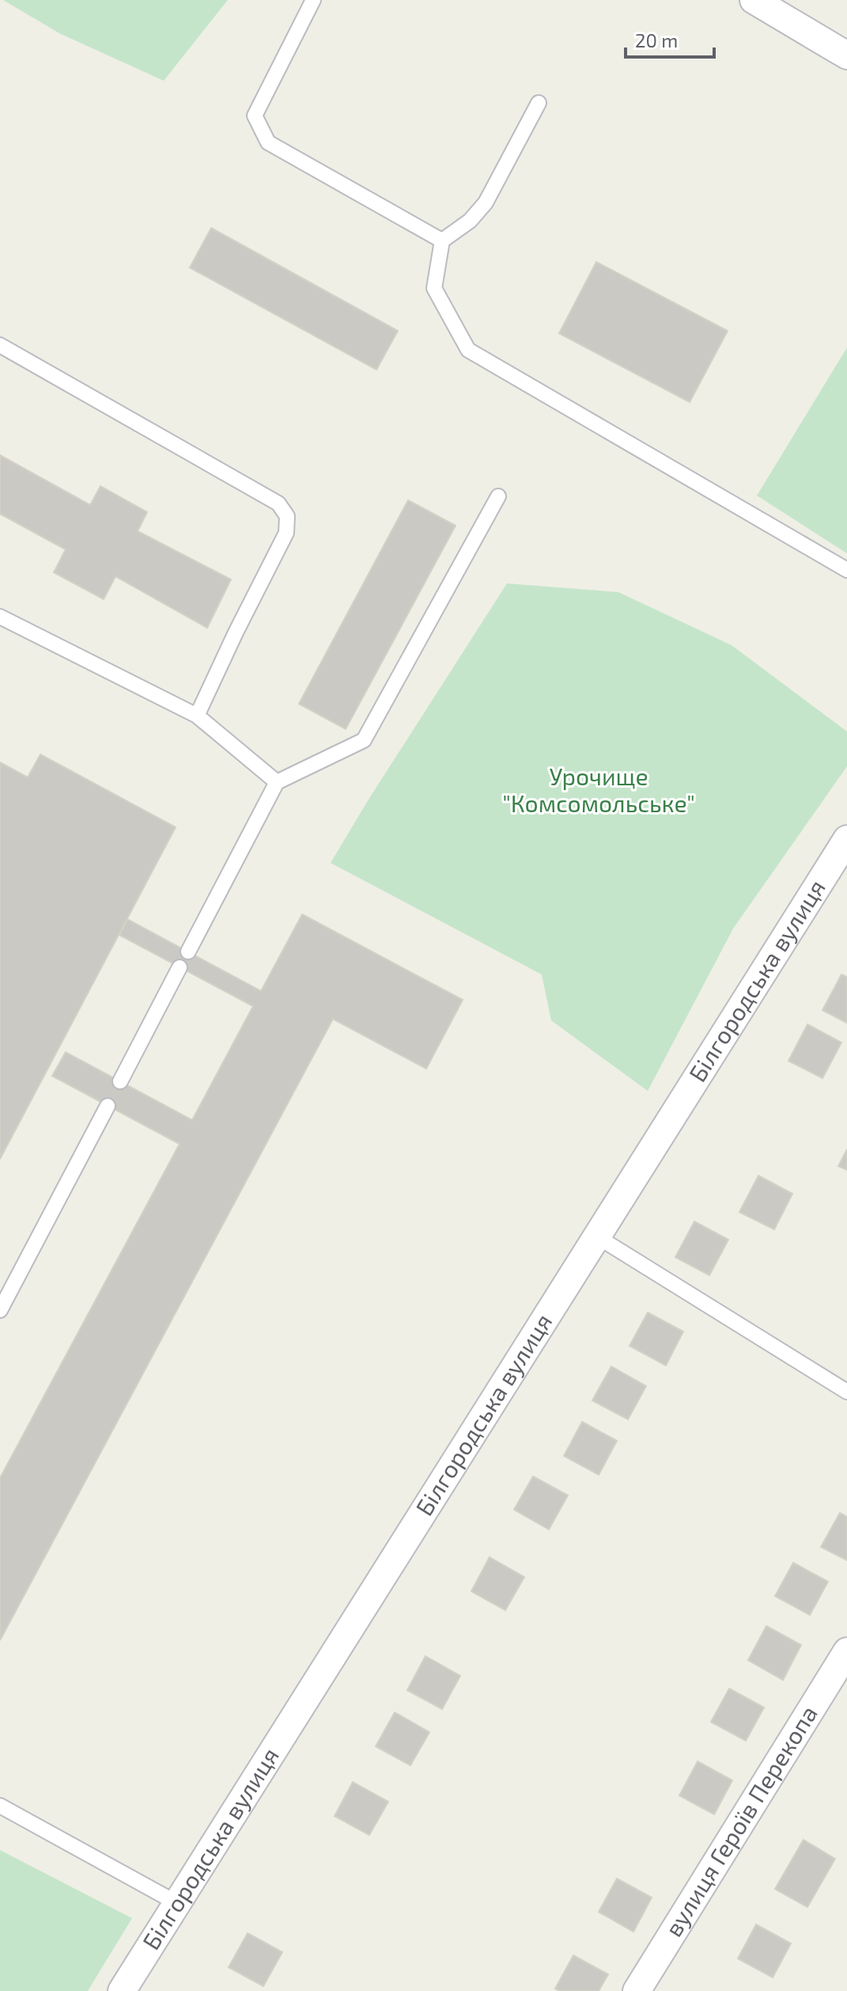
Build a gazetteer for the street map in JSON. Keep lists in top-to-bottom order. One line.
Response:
{"streets":{"street":["Білгородська вулиця","вулиця Героїв Перекопа"]},"parks":["Урочище \"Комсомольське\""],"scale_bar":"20 m"}
